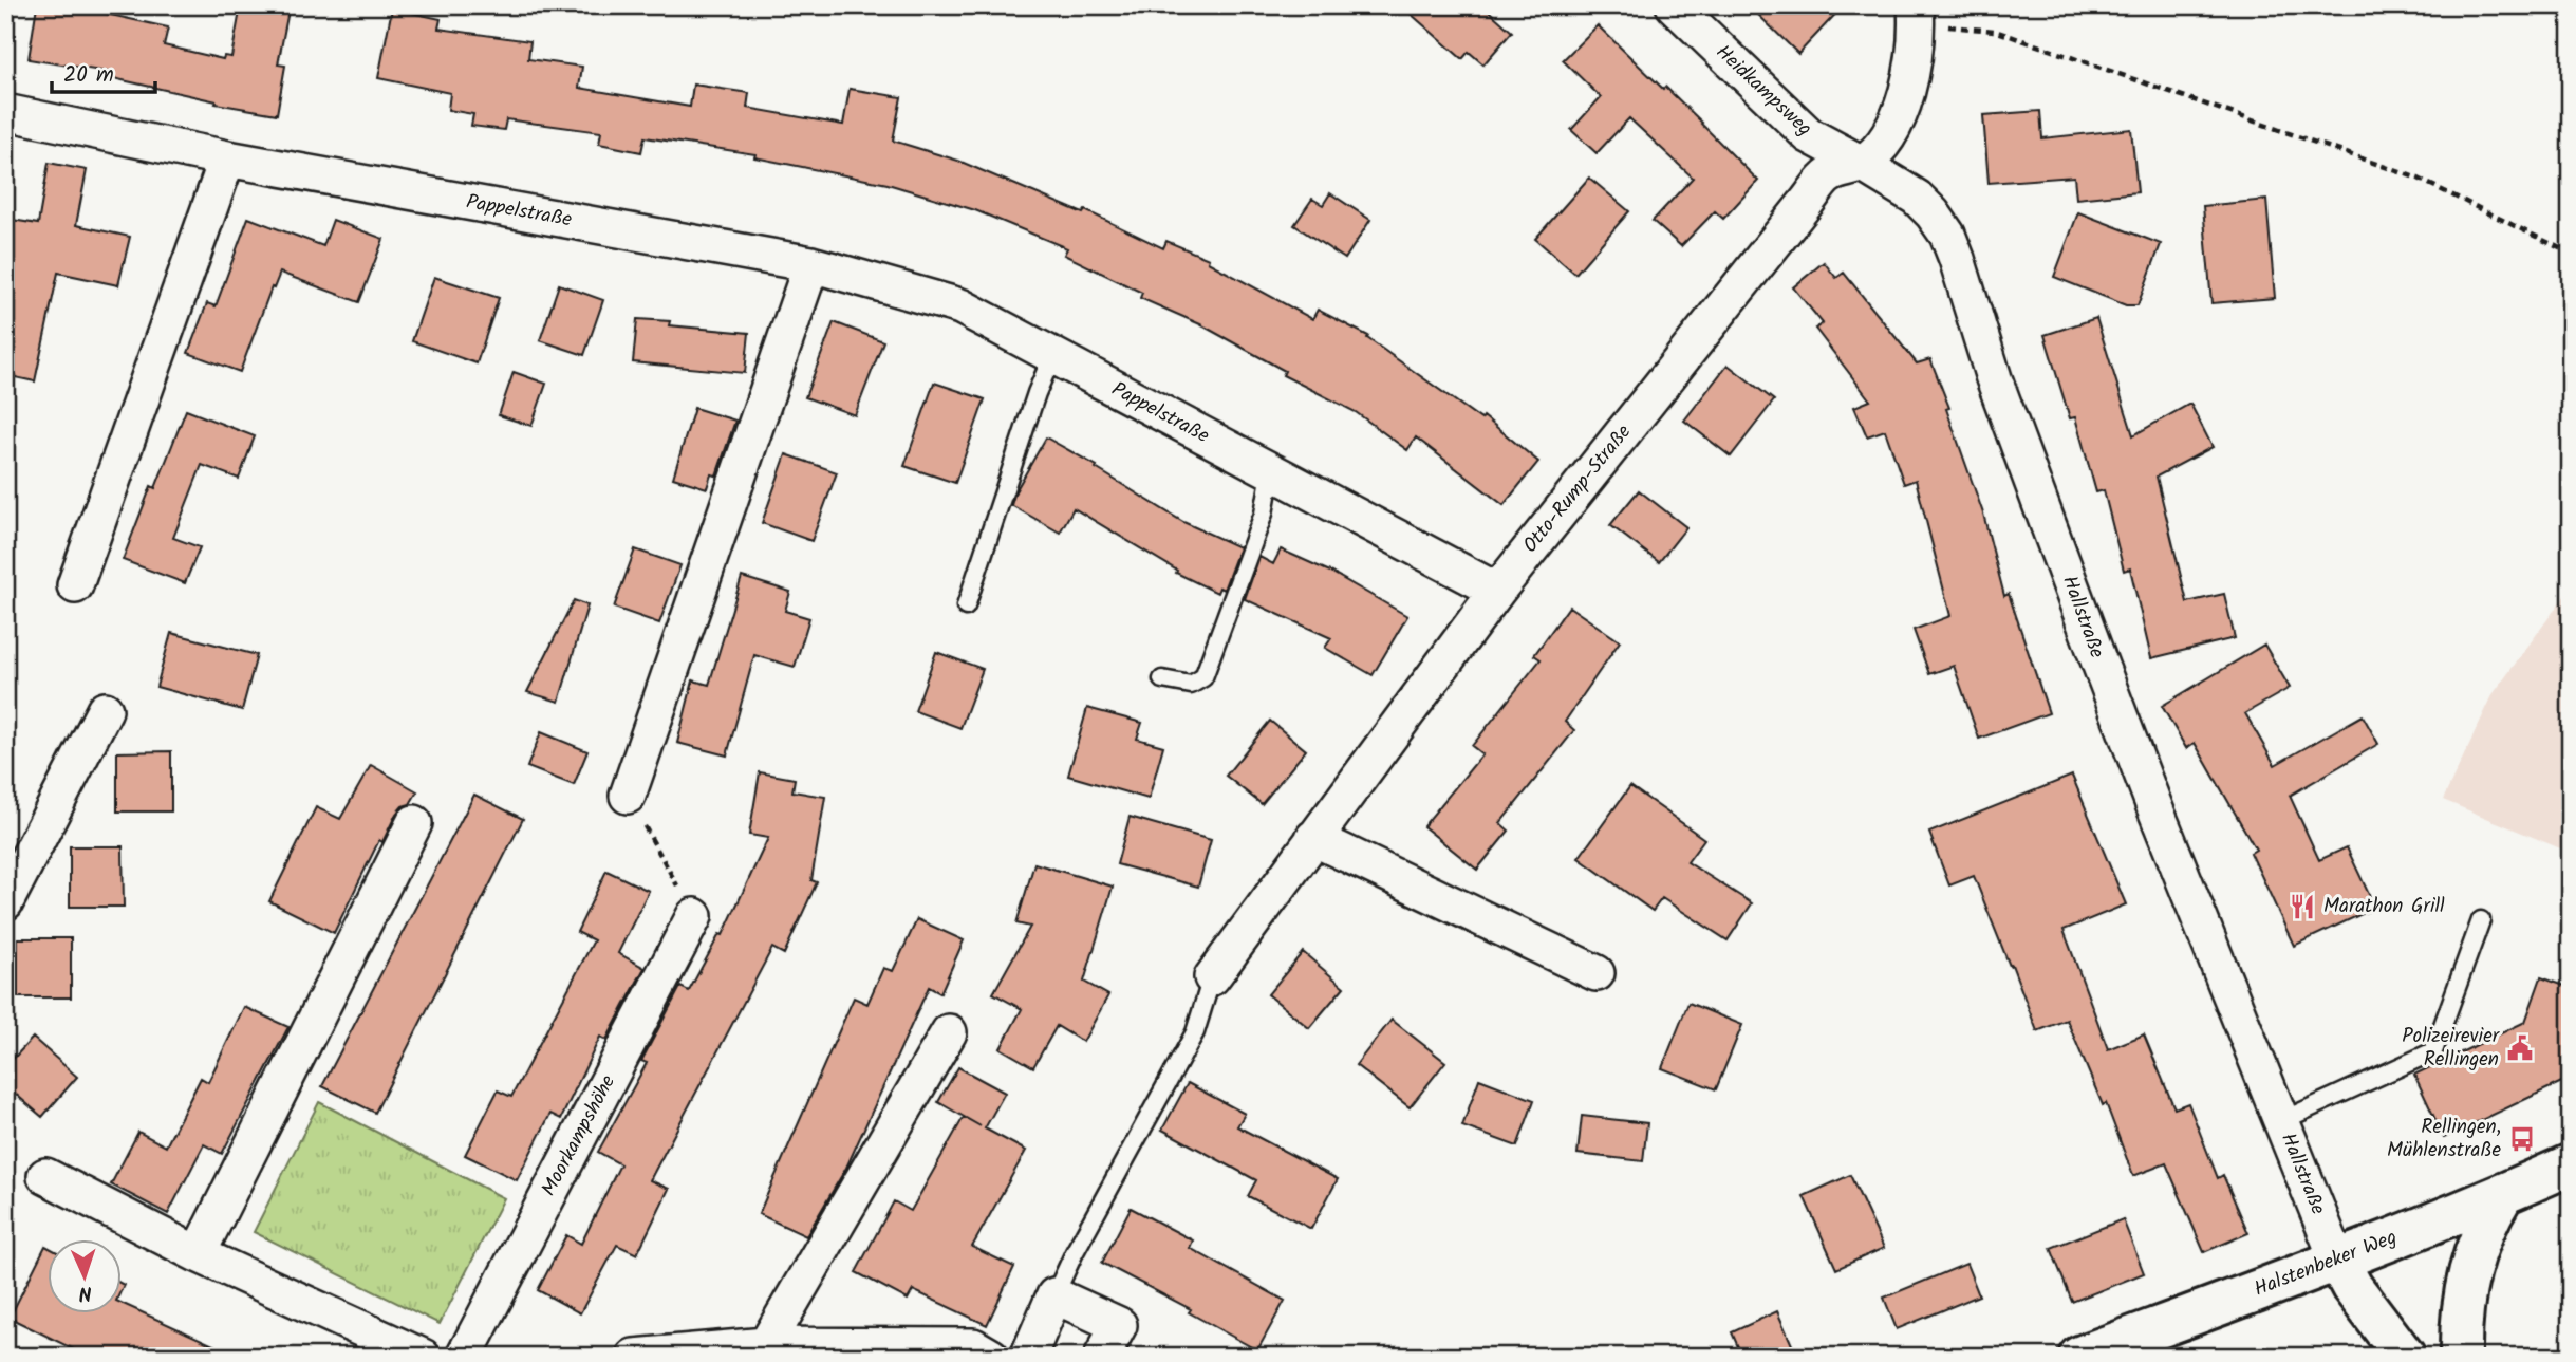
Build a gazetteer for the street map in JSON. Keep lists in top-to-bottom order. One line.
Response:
{"streets":{"main road":["Halstenbeker Weg"],"street":["Heidkampsweg","Pappelstraße","Otto-Rump-Straße","Hallstraße","Moorkampshöhe"]},"crossings":[["Heidkampsweg","Otto-Rump-Straße"],["Heidkampsweg","Hallstraße"],["Pappelstraße","Otto-Rump-Straße"],["Otto-Rump-Straße","Hallstraße"],["Hallstraße","Halstenbeker Weg"]],"places":{"restaurant":["Marathon Grill"],"public building":["Polizeirevier Rellingen"],"bus stop":["Rellingen, Mühlenstraße"]},"scale_bar":"20 m","north":"bottom"}
